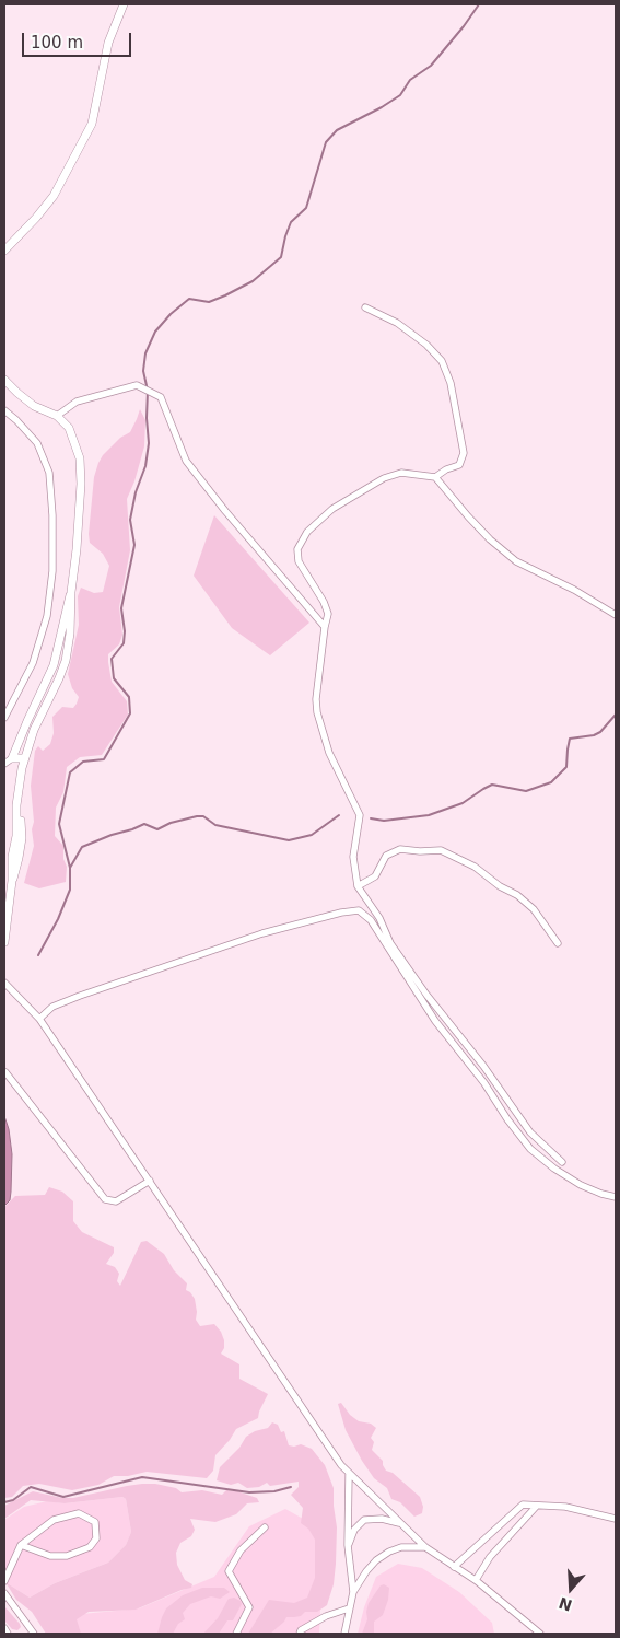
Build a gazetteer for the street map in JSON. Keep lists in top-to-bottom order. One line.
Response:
{"scale_bar":"100 m","north":"bottom"}
